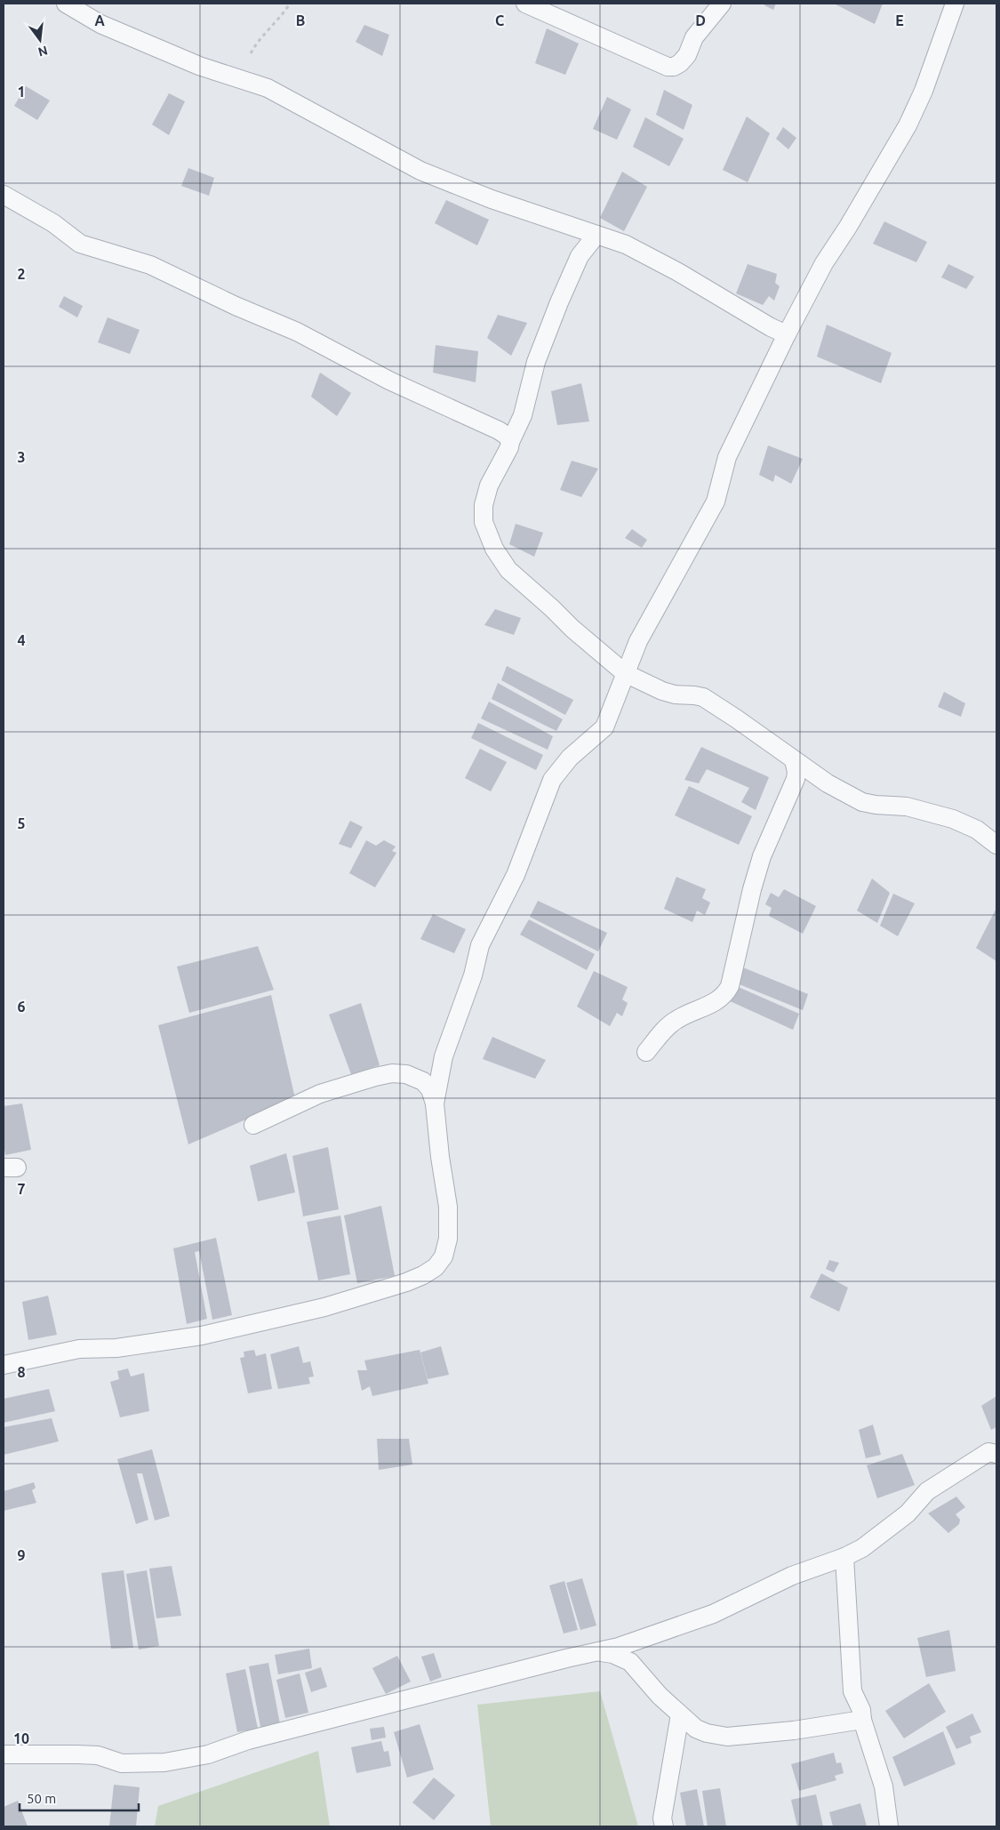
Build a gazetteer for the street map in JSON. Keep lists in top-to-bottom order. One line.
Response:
{"scale_bar":"50 m","north":"bottom","grid":{"columns":["A","B","C","D","E"],"rows":["1","2","3","4","5","6","7","8","9","10"]}}
